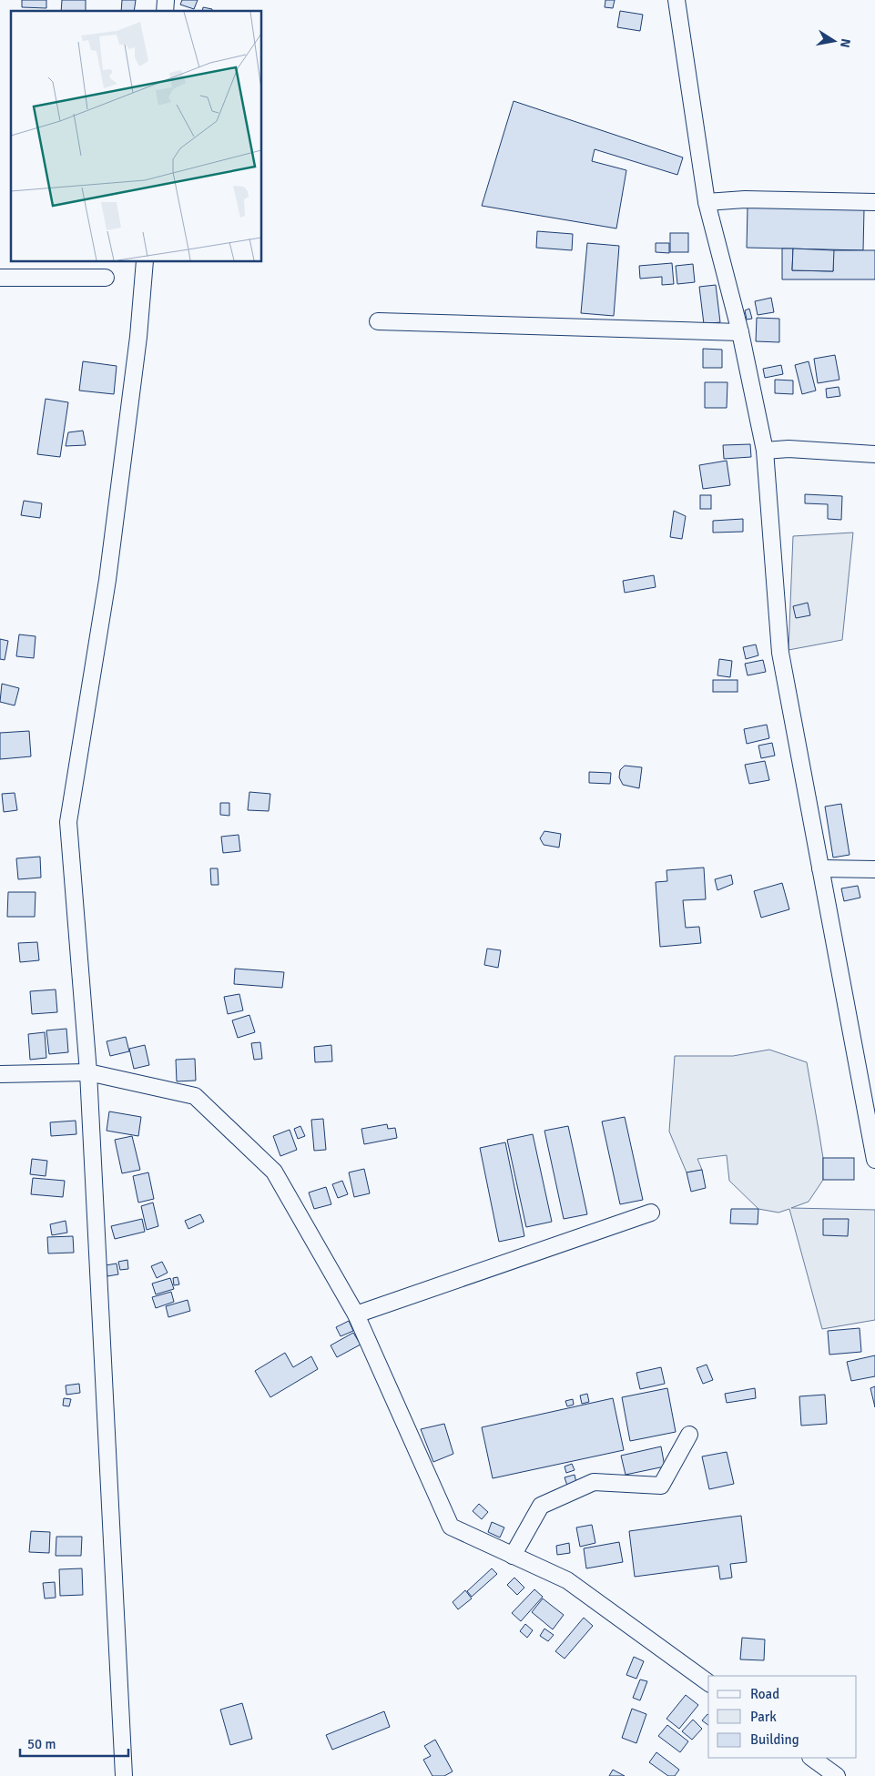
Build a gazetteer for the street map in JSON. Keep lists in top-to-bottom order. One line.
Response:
{"legend":["Road","Park","Building"],"scale_bar":"50 m","north":"right"}
